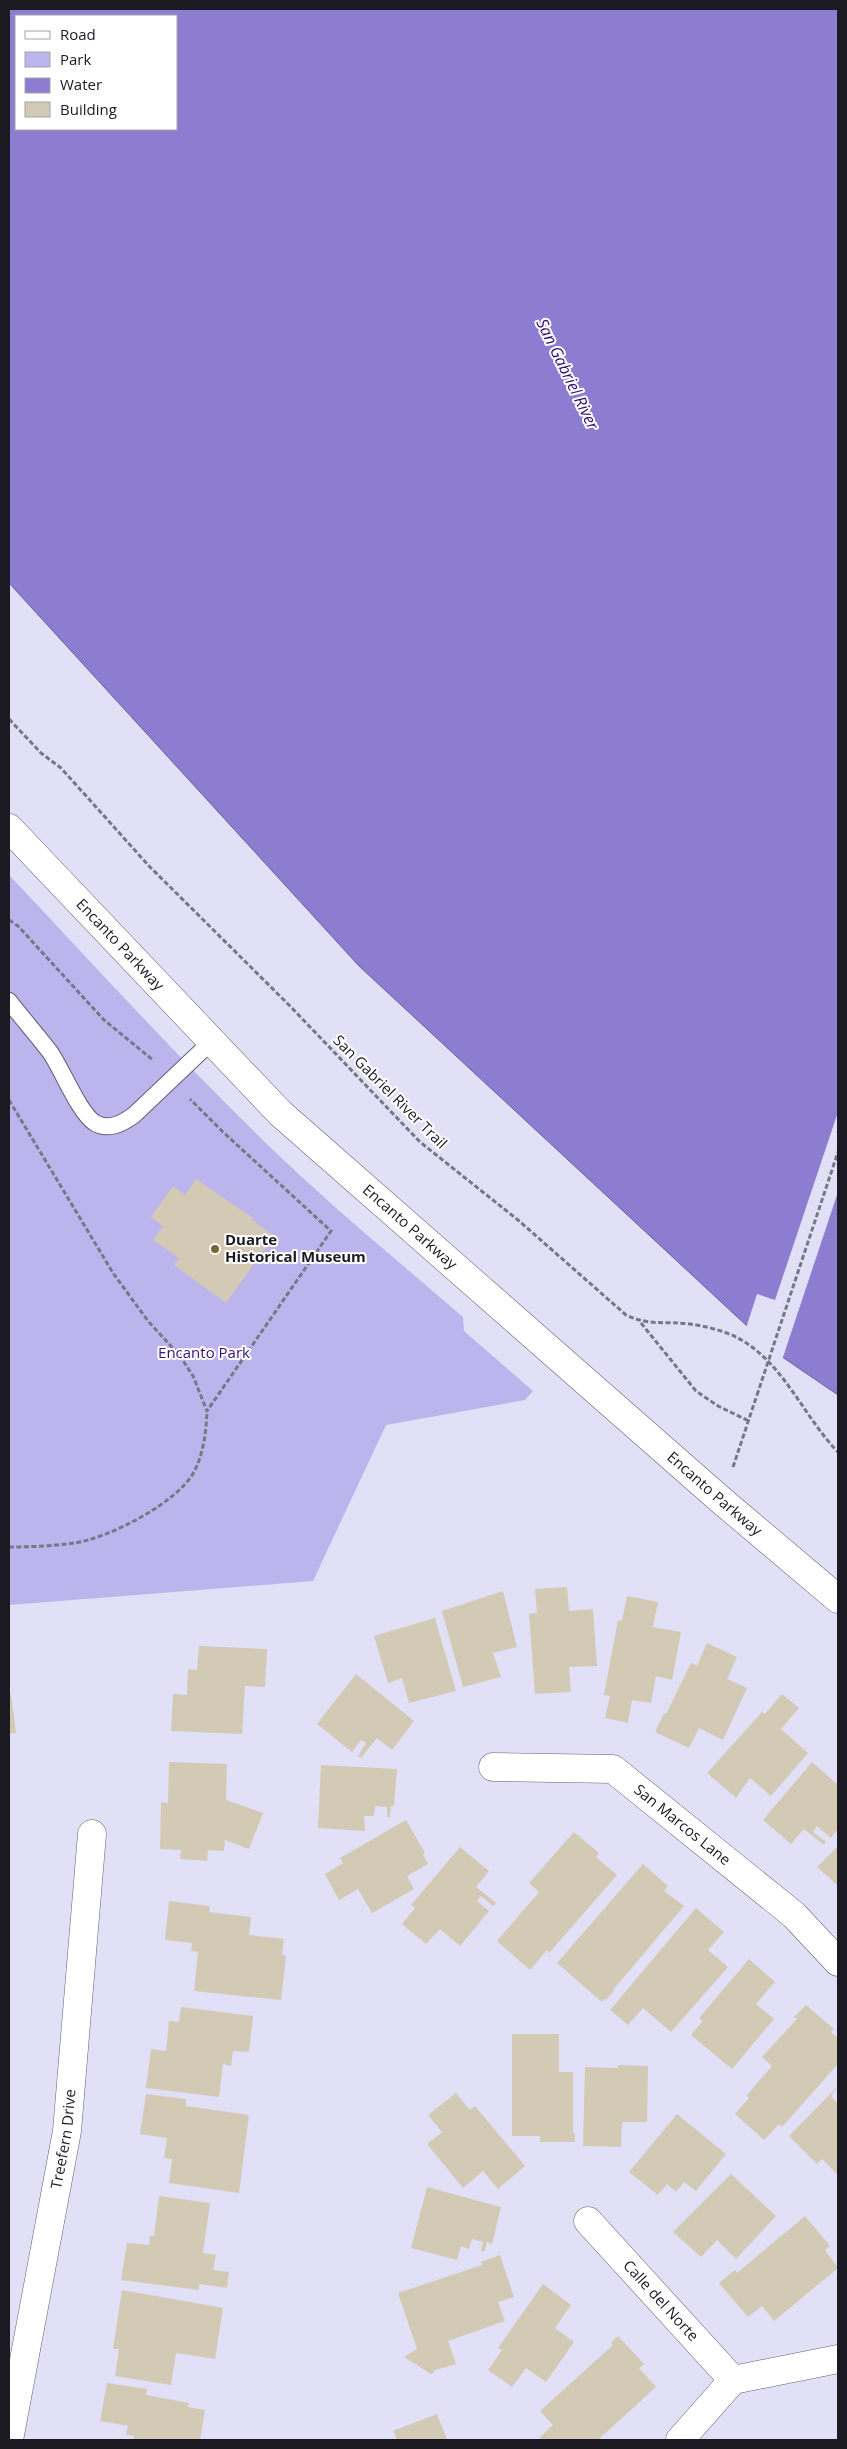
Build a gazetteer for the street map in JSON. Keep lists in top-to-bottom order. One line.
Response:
{"streets":{"street":["Encanto Parkway","San Marcos Lane","Treefern Drive","Calle del Norte"],"path":["San Gabriel River Trail"]},"water":["San Gabriel River"],"parks":["Encanto Park"],"places":["Duarte Historical Museum"],"legend":["Road","Park","Water","Building"]}
